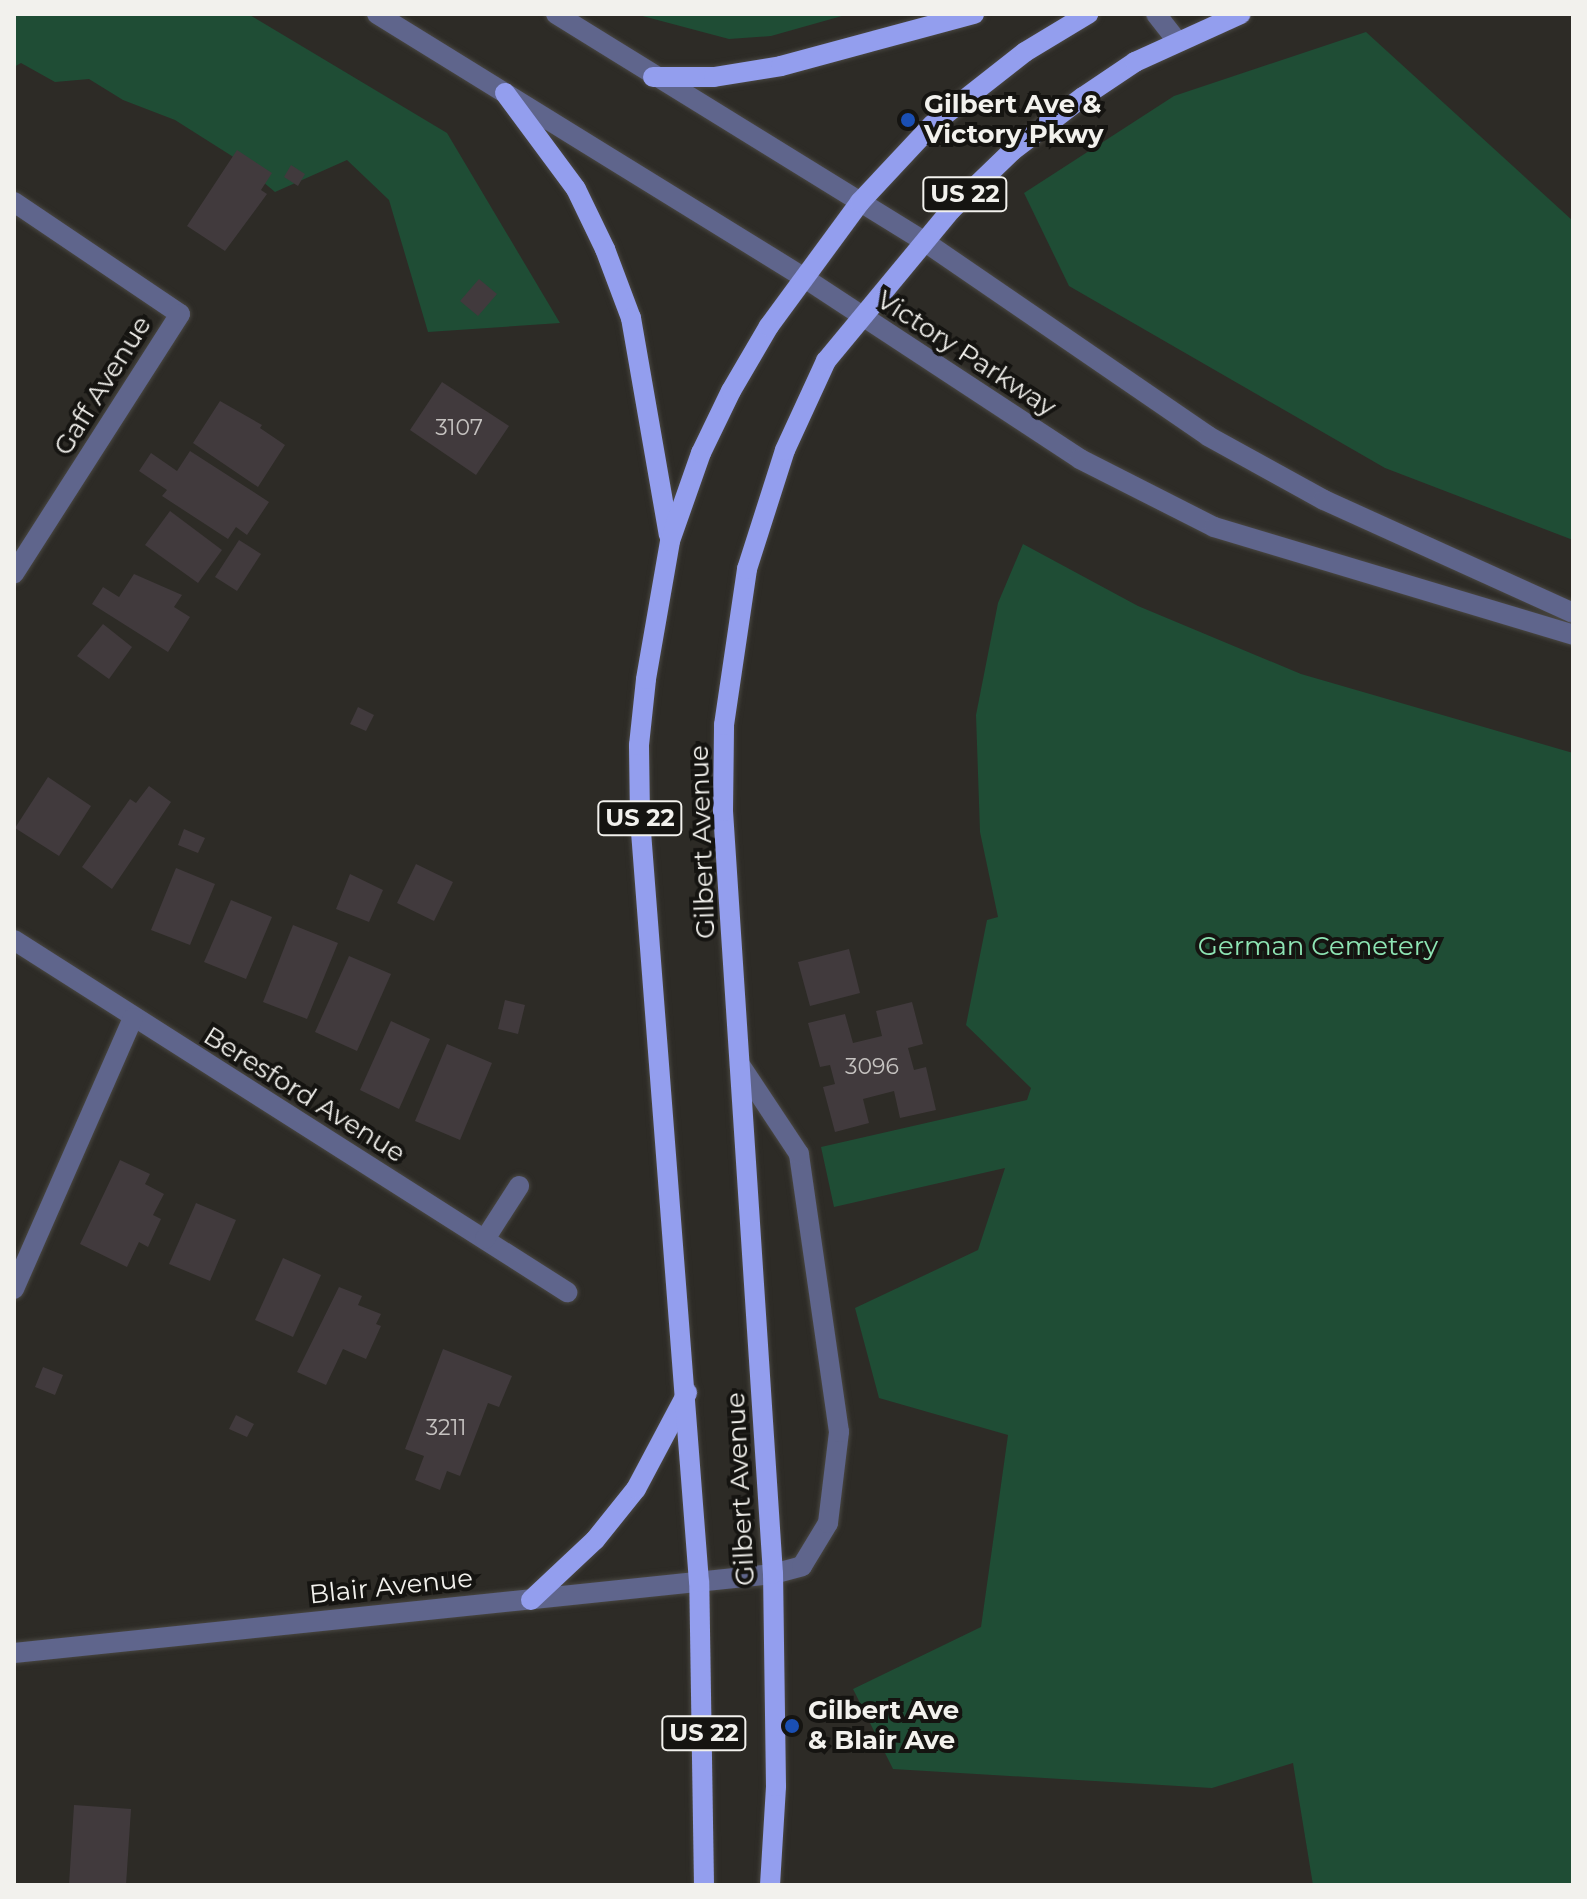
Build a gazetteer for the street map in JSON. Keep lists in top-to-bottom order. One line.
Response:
{"streets":{"main road":["US 22","Gilbert Avenue"],"street":["Victory Parkway","Gaff Avenue","Beresford Avenue","Blair Avenue"]},"crossings":[["Victory Parkway","Gilbert Avenue"],["Gilbert Avenue","Blair Avenue"]],"parks":["German Cemetery"],"places":["Gilbert Ave & Victory Pkwy","Gilbert Ave & Blair Ave"],"house_numbers":["3107","3096","3211"]}
